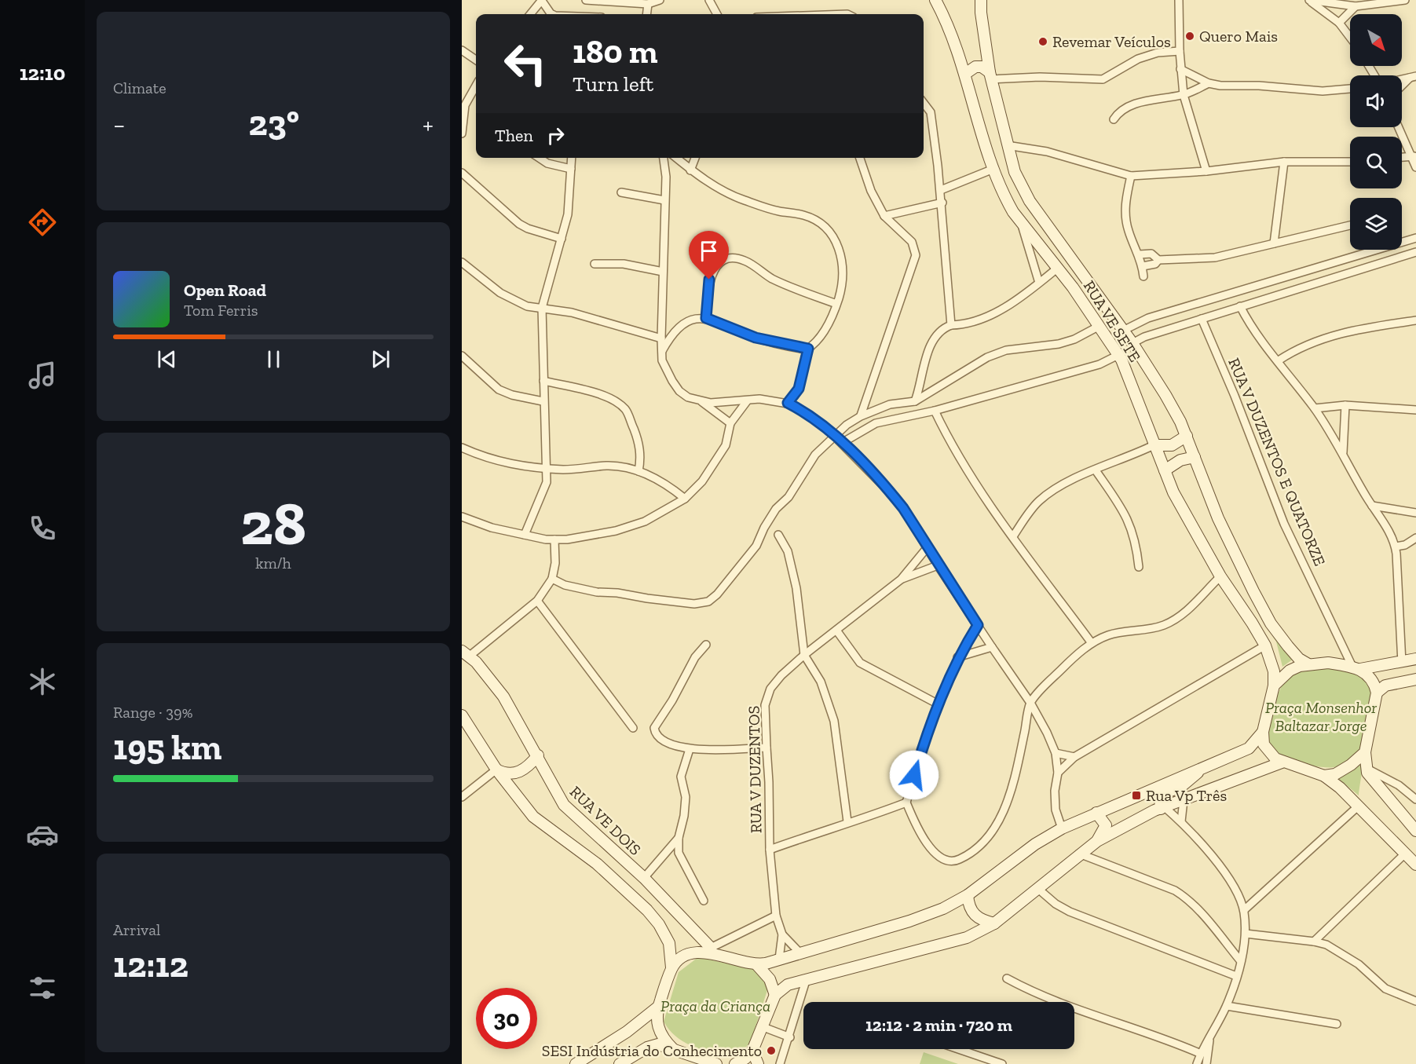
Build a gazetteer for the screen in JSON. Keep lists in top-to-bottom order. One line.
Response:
{"streets":{"main road":["RUA VE SETE","RUA VE DOIS"],"street":["RUA V DUZENTOS E QUATORZE","RUA V DUZENTOS"]},"crossings":[["RUA VE SETE","RUA V DUZENTOS E QUATORZE"]],"parks":["Praça Monsenhor Baltazar Jorge","Praça da Criança"],"places":{"other":["Quero Mais","Revemar Veículos","SESI Indústria do Conhecimento"],"transit":["Rua Vp Três"]},"north":"bottom right","page":{"tabs":"12:10","tile":["Climate",["28","km/h"],["Range · 39%","195 km"],["Arrival","12:12"]],"turn":["180 m","Turn left"],"heat":["−","23°","+"],"then":"Then","song":["Open Road","Tom Ferris"],"limit":"30","trip":"12:12 · 2 min · 720 m"}}
